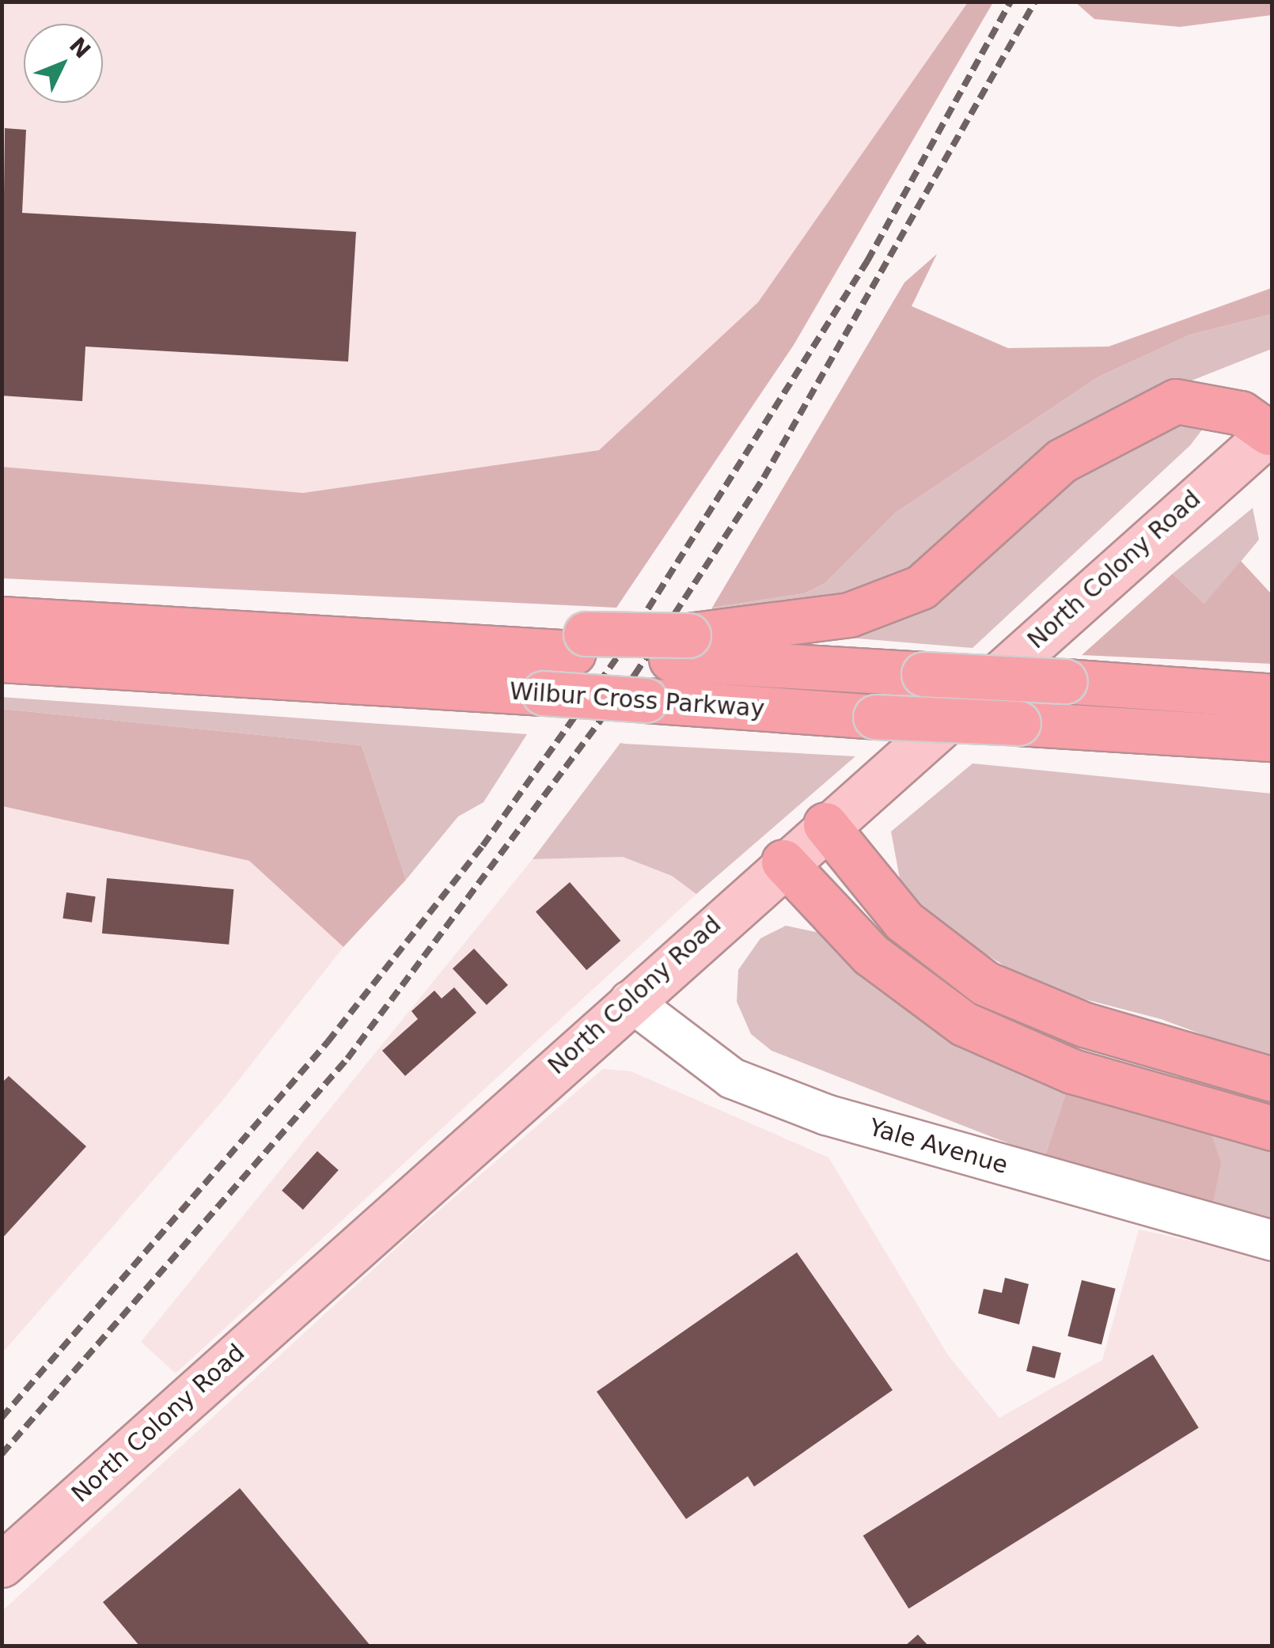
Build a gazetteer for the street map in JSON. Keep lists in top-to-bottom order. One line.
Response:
{"streets":{"highway":["Wilbur Cross Parkway"],"main road":["North Colony Road"],"street":["Yale Avenue"]},"crossings":[["North Colony Road","Yale Avenue"]],"north":"top right"}
